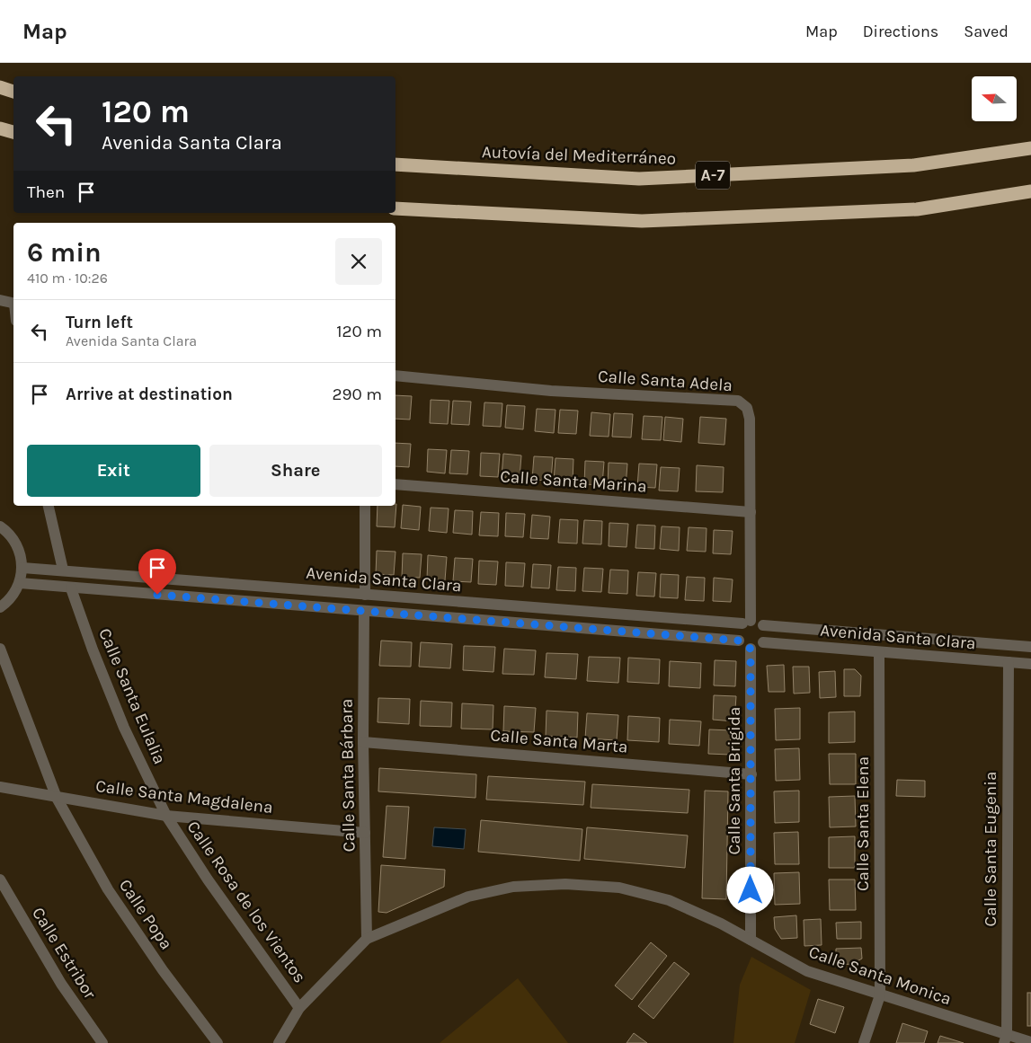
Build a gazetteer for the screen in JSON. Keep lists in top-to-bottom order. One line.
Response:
{"streets":{"highway":["Autovía del Mediterráneo","A-7"],"street":["Calle Santa Adela","Calle Santa Marina","Avenida Santa Clara","Calle Santa Eulalia","Calle Santa Marta","Calle Santa Bárbara","Calle Santa Brigida","Calle Santa Magdalena","Calle Santa Elena","Calle Santa Eugenia","Calle Rosa de los Vientos","Calle Popa","Calle Estribor","Calle Santa Monica"]},"crossings":[["Calle Santa Adela","Calle Santa Marina"],["Calle Santa Adela","Avenida Santa Clara"],["Calle Santa Adela","Calle Santa Brigida"],["Avenida Santa Clara","Calle Santa Eulalia"],["Avenida Santa Clara","Calle Santa Bárbara"],["Avenida Santa Clara","Calle Santa Brigida"],["Avenida Santa Clara","Calle Santa Elena"],["Avenida Santa Clara","Calle Santa Eugenia"],["Calle Santa Eulalia","Calle Santa Magdalena"],["Calle Santa Eulalia","Calle Rosa de los Vientos"],["Calle Santa Marta","Calle Santa Bárbara"],["Calle Santa Marta","Calle Santa Brigida"],["Calle Santa Bárbara","Calle Santa Magdalena"],["Calle Santa Bárbara","Calle Santa Monica"],["Calle Santa Brigida","Calle Santa Monica"],["Calle Santa Magdalena","Calle Rosa de los Vientos"],["Calle Santa Magdalena","Calle Popa"],["Calle Santa Elena","Calle Santa Monica"],["Calle Santa Eugenia","Calle Santa Monica"],["Calle Rosa de los Vientos","Calle Santa Monica"]],"north":"left","page":{"header":"Map","nav":["Map","Directions","Saved"],"turn":["120 m","Avenida Santa Clara"],"then":"Then","heading":["6 min","410 m · 10:26"],"list":[{"name":"Turn left","note":"Avenida Santa Clara","value":"120 m"},{"name":"Arrive at destination","value":"290 m"}],"buttons":["Exit","Share"]}}
